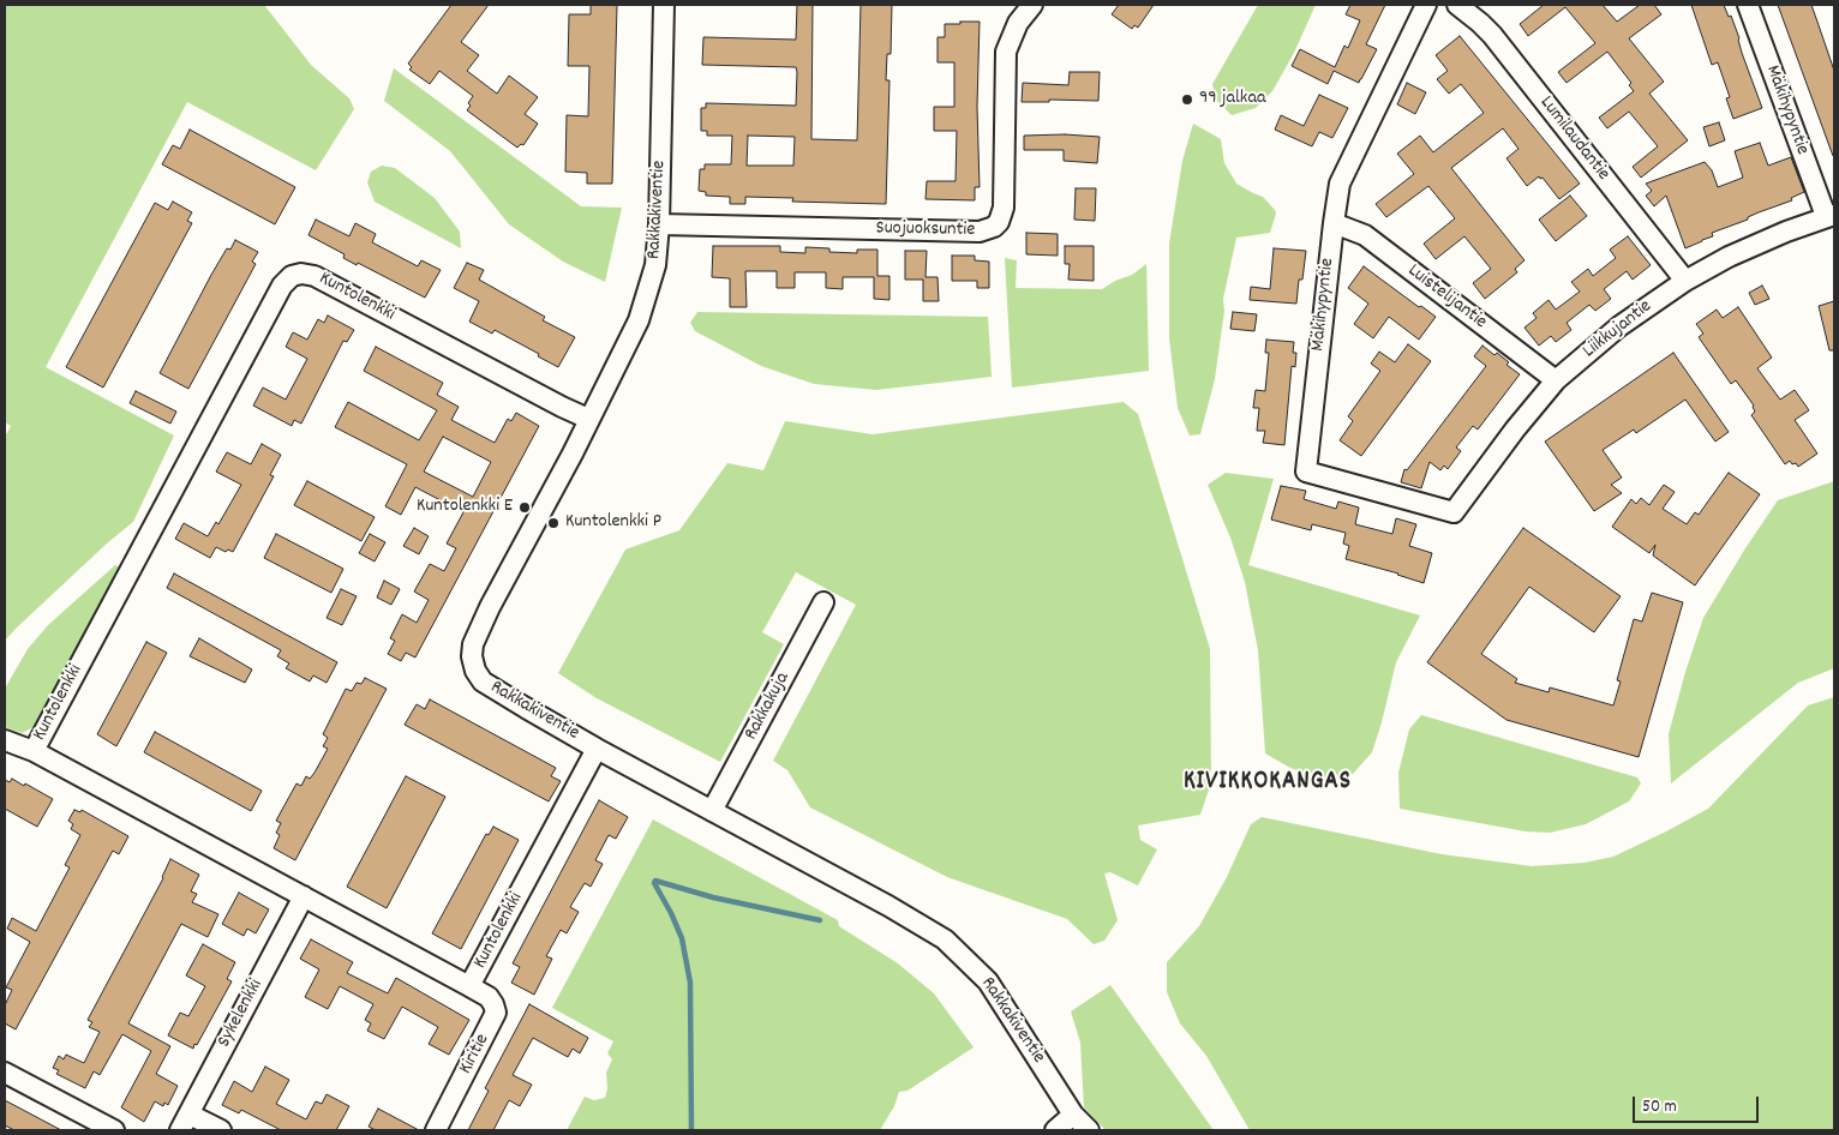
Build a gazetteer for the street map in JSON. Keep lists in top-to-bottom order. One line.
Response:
{"streets":{"street":["Mäkihypyntie","Lumilaudantie","Rakkakiventie","Suojuoksuntie","Kuntolenkki","Luistelijantie","Liikkujantie","Rakkakuja","Sykelenkki","Kiritie"]},"crossings":[["Mäkihypyntie","Luistelijantie"],["Mäkihypyntie","Liikkujantie"],["Lumilaudantie","Liikkujantie"],["Rakkakiventie","Suojuoksuntie"],["Rakkakiventie","Kuntolenkki"],["Rakkakiventie","Rakkakuja"],["Kuntolenkki","Sykelenkki"],["Kuntolenkki","Kiritie"],["Luistelijantie","Liikkujantie"]],"districts":["KIVIKKOKANGAS"],"places":["99 jalkaa","Kuntolenkki E","Kuntolenkki P"],"scale_bar":"50 m"}
